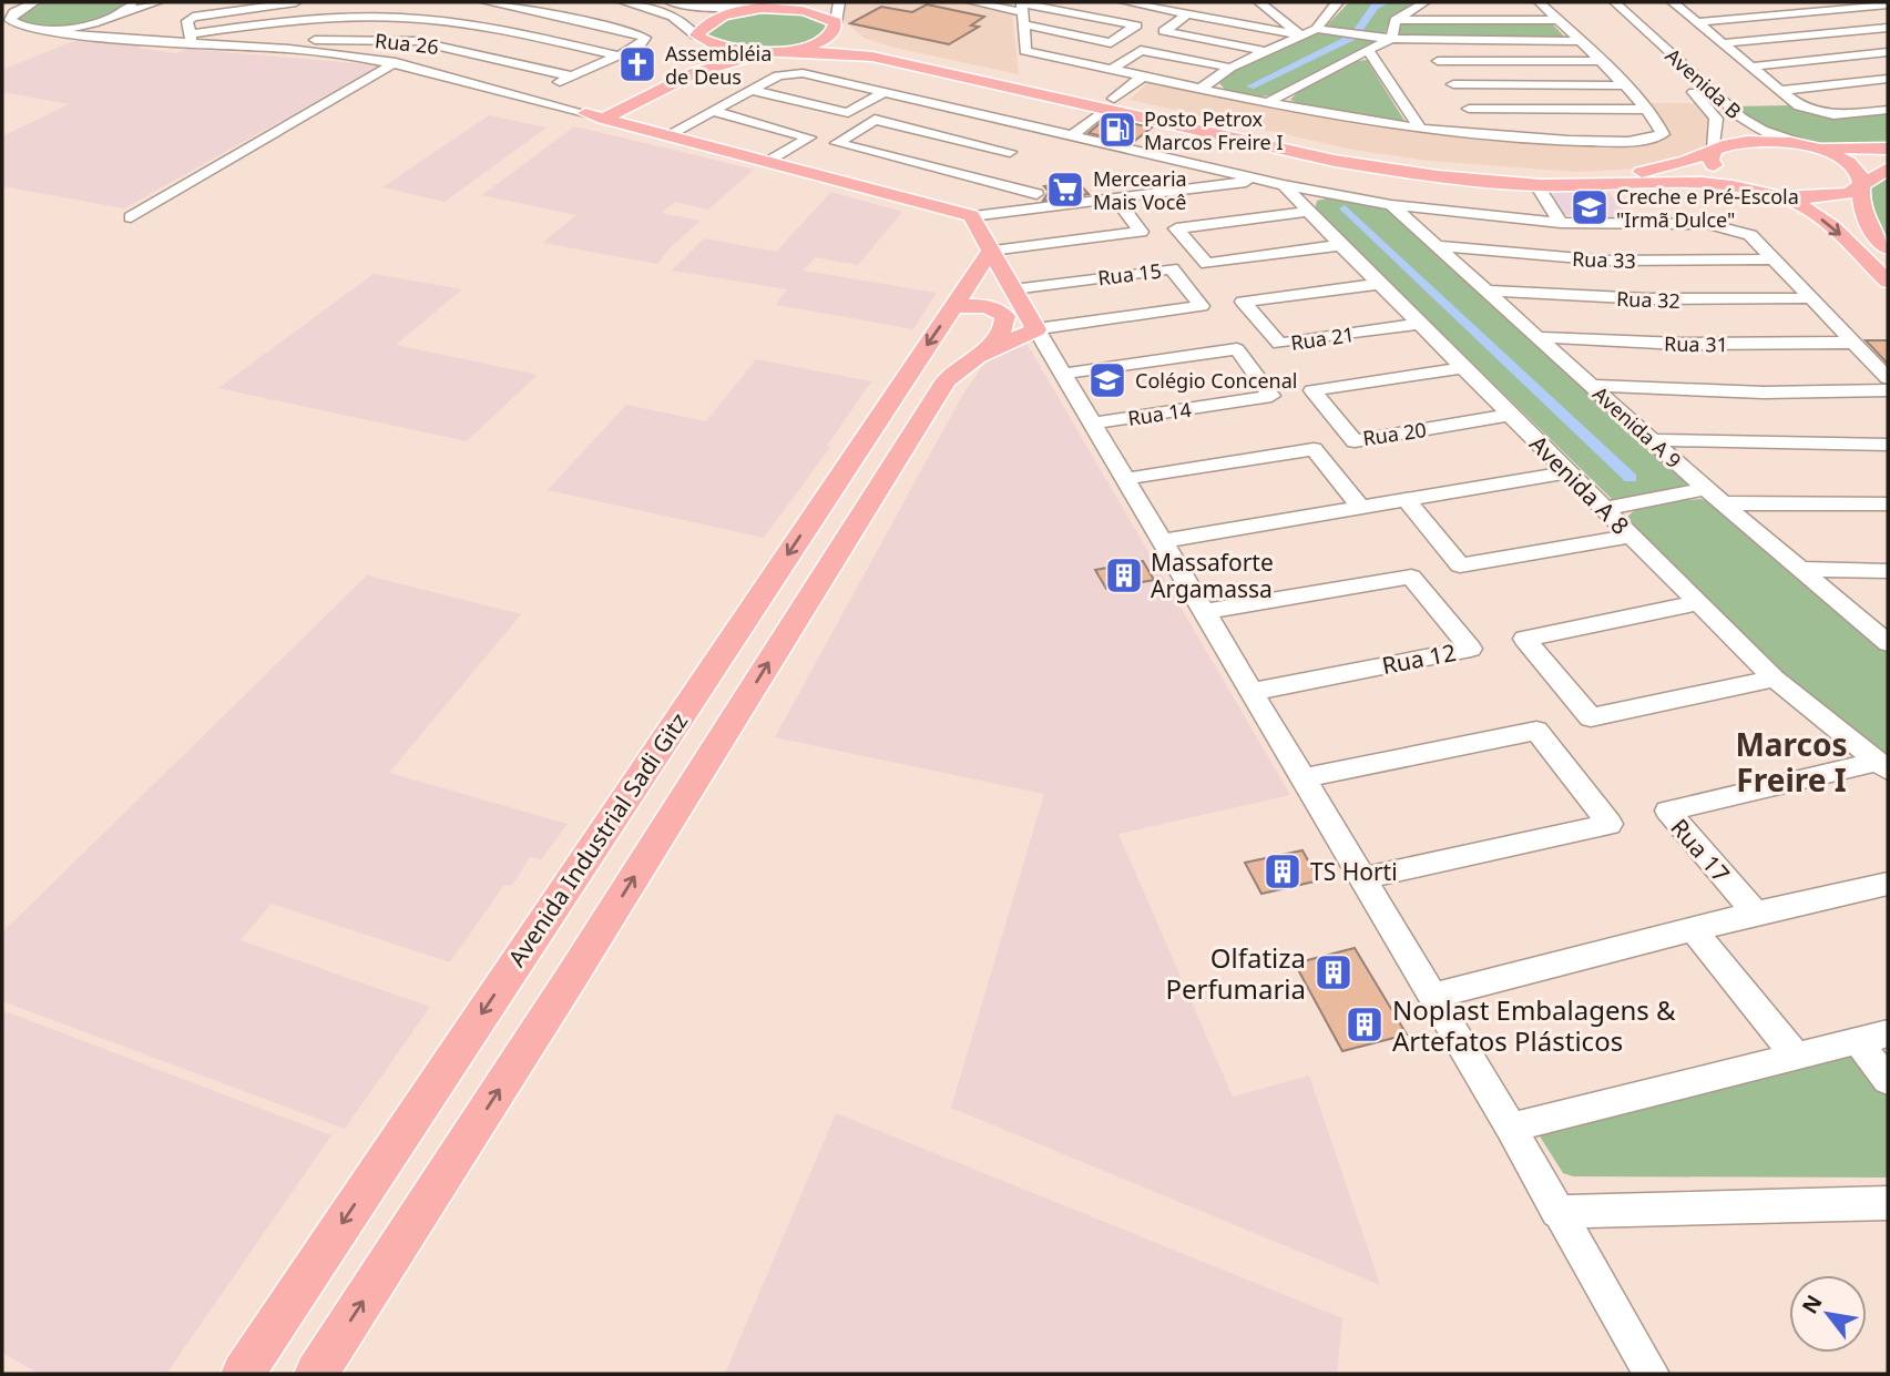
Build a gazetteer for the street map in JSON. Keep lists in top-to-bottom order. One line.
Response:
{"streets":{"main road":["Avenida Industrial Sadi Gitz"],"street":["Rua 26","Avenida B","Rua 33","Rua 15","Rua 32","Rua 21","Rua 31","Rua 14","Avenida A 9","Rua 20","Avenida A 8","Rua 12","Rua 17"]},"crossings":[["Rua 33","Avenida A 9"],["Rua 15","Rua 21"],["Rua 15","Avenida Industrial Sadi Gitz"],["Rua 32","Avenida A 9"],["Rua 21","Avenida A 8"],["Rua 31","Avenida A 9"],["Rua 20","Avenida A 8"],["Avenida A 8","Rua 17"]],"districts":["Marcos Freire I"],"places":{"church":["Assembléia de Deus"],"fuel station":["Posto Petrox Marcos Freire I"],"supermarket":["Mercearia Mais Você"],"school or university":["Creche e Pré-Escola \"Irmã Dulce\"","Colégio Concenal"],"building":["Massaforte Argamassa","TS Horti","Olfatiza Perfumaria","Noplast Embalagens & Artefatos Plásticos"]},"north":"top left"}
